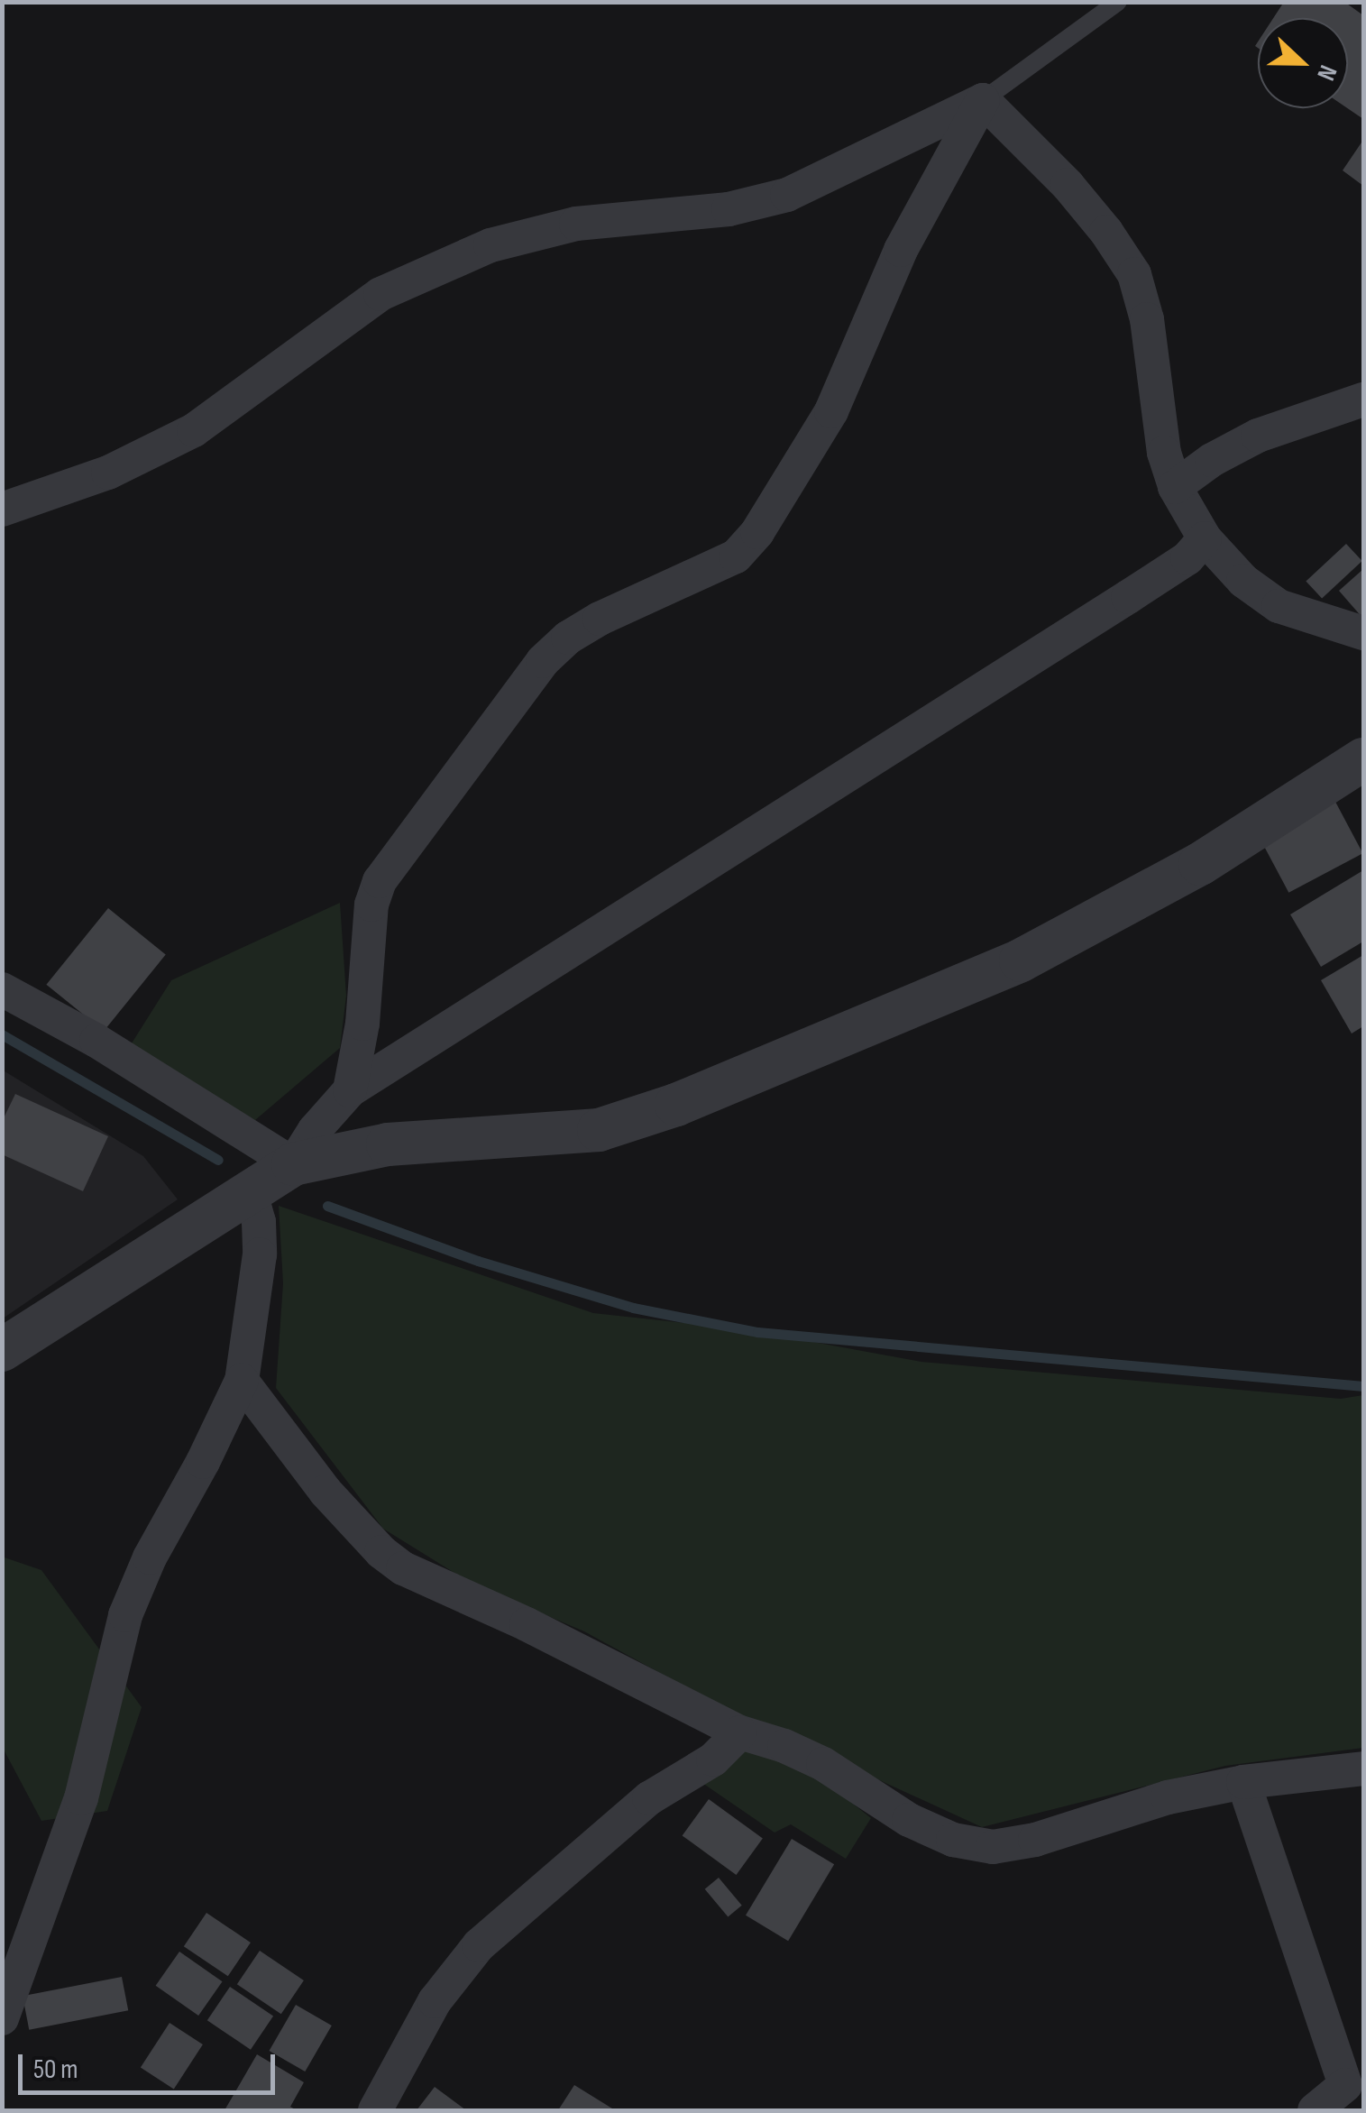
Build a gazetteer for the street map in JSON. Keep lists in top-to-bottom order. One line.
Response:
{"scale_bar":"50 m","north":"right"}
